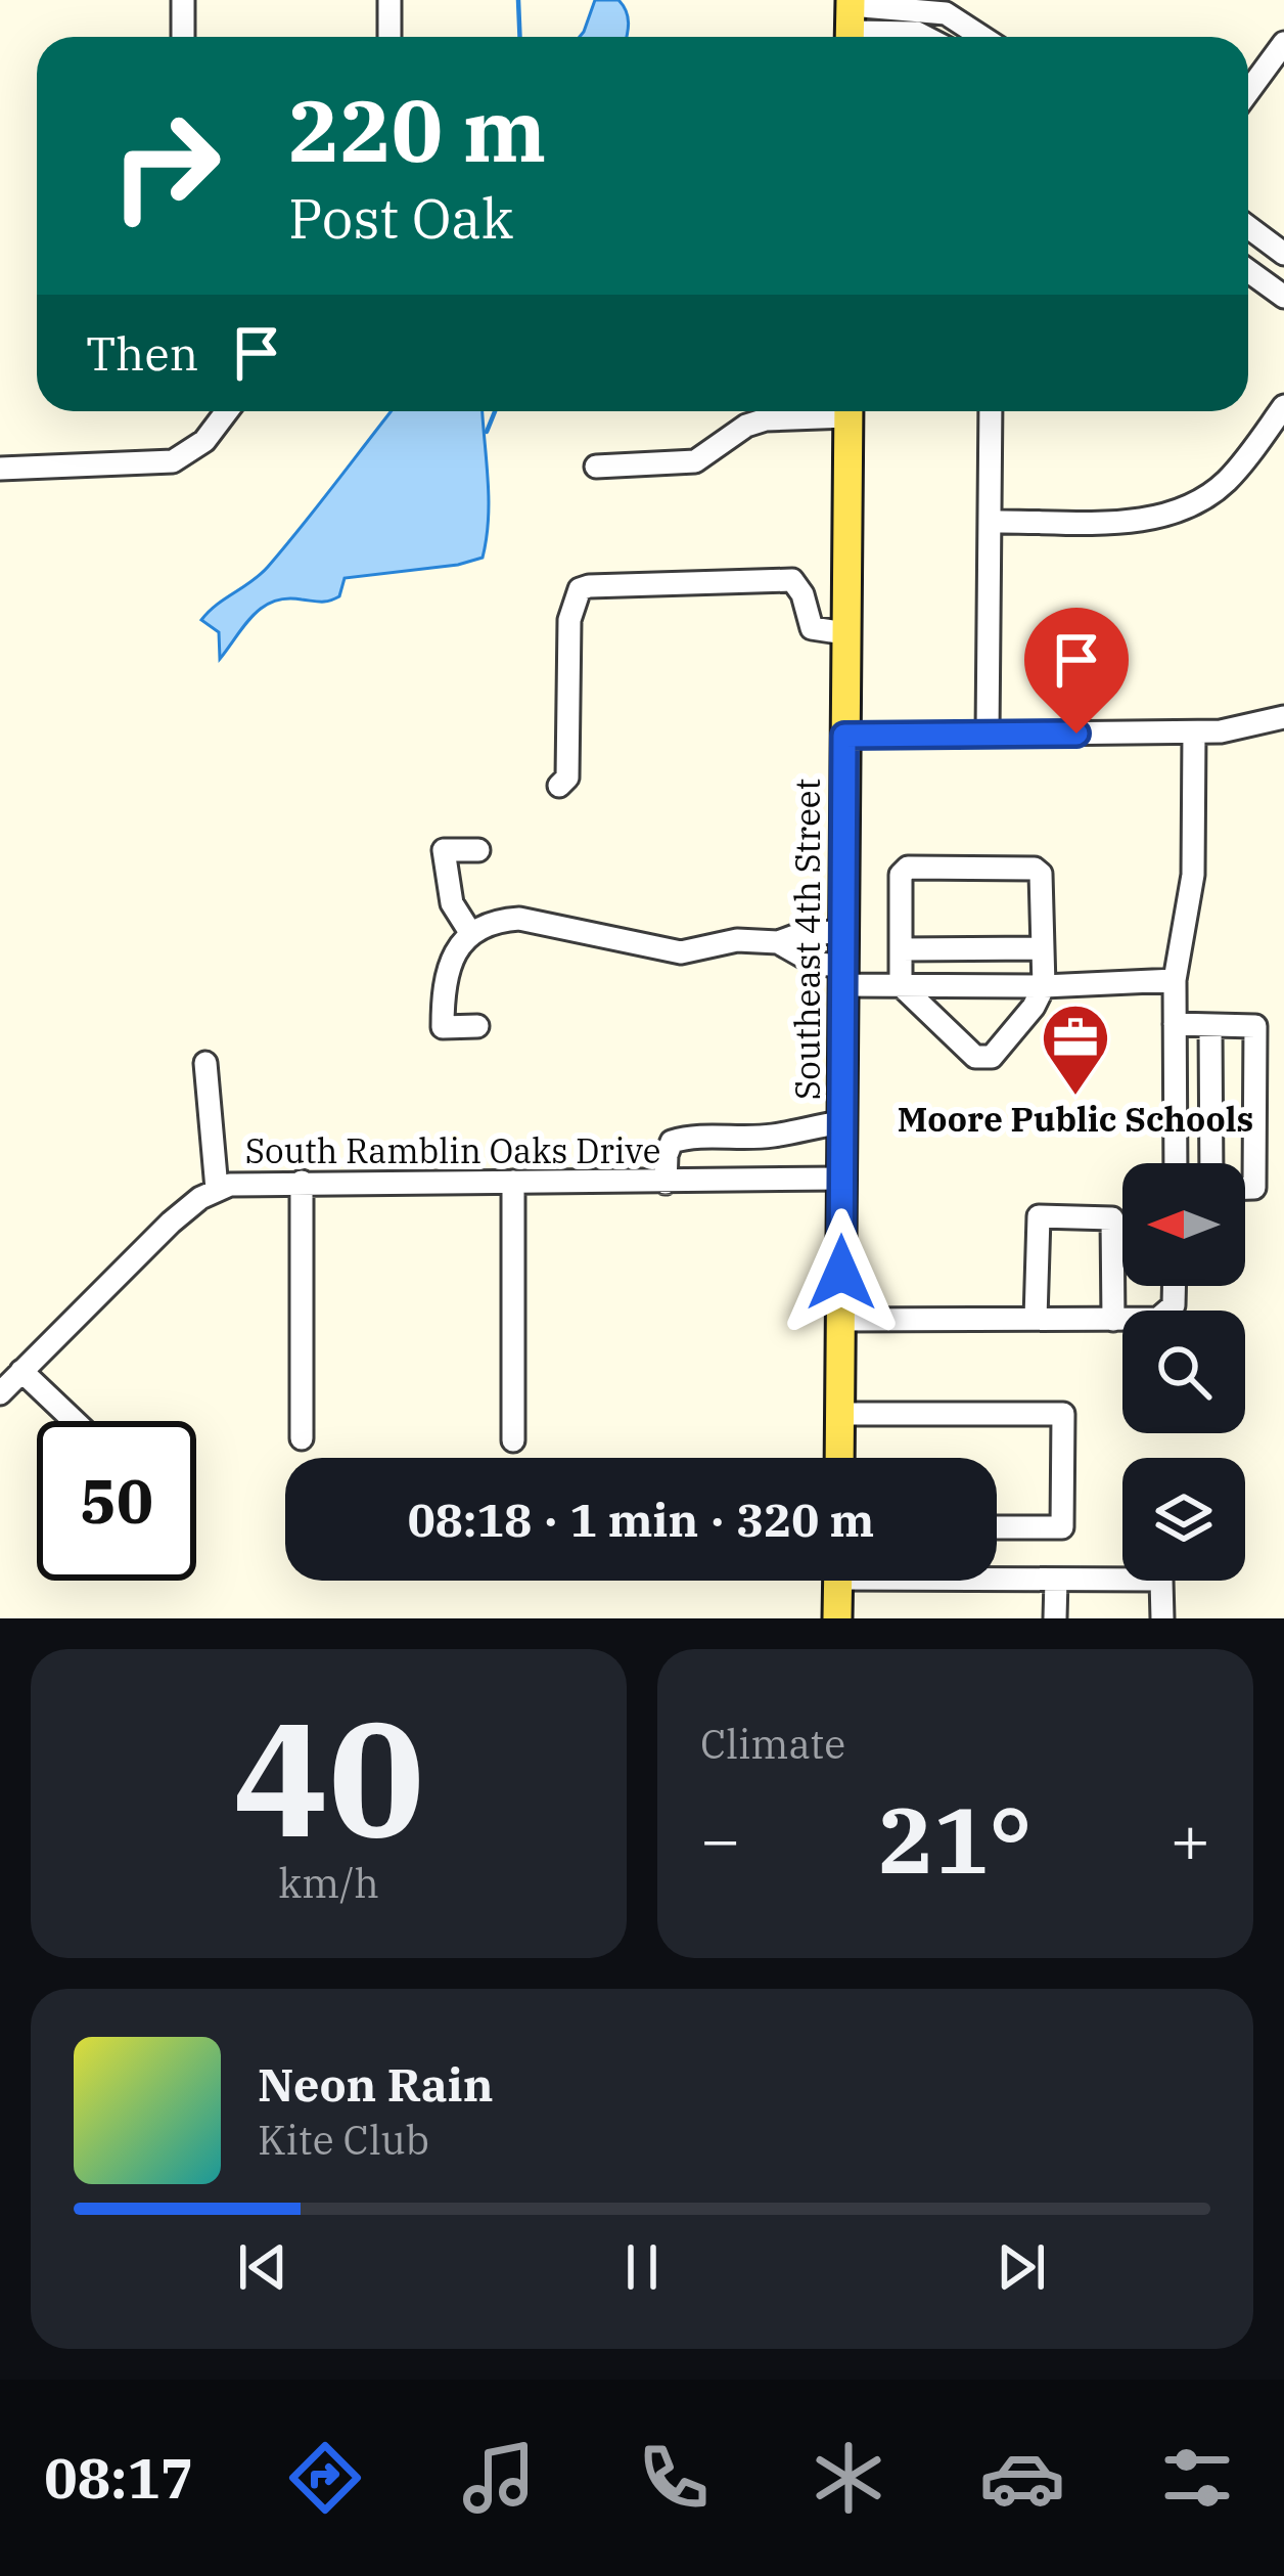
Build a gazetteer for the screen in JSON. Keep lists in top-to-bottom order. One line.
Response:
{"streets":{"main road":["Southeast 4th Street"],"street":["South Ramblin Oaks Drive"]},"crossings":[["Southeast 4th Street","South Ramblin Oaks Drive"]],"places":{"office":["Moore Public Schools"]},"north":"left","page":{"turn":["220 m","Post Oak"],"then":"Then","limit":"50","trip":"08:18 · 1 min · 320 m","tile":[["40","km/h"],"Climate"],"heat":["−","21°","+"],"song":["Neon Rain","Kite Club"],"tabs":"08:17"}}
